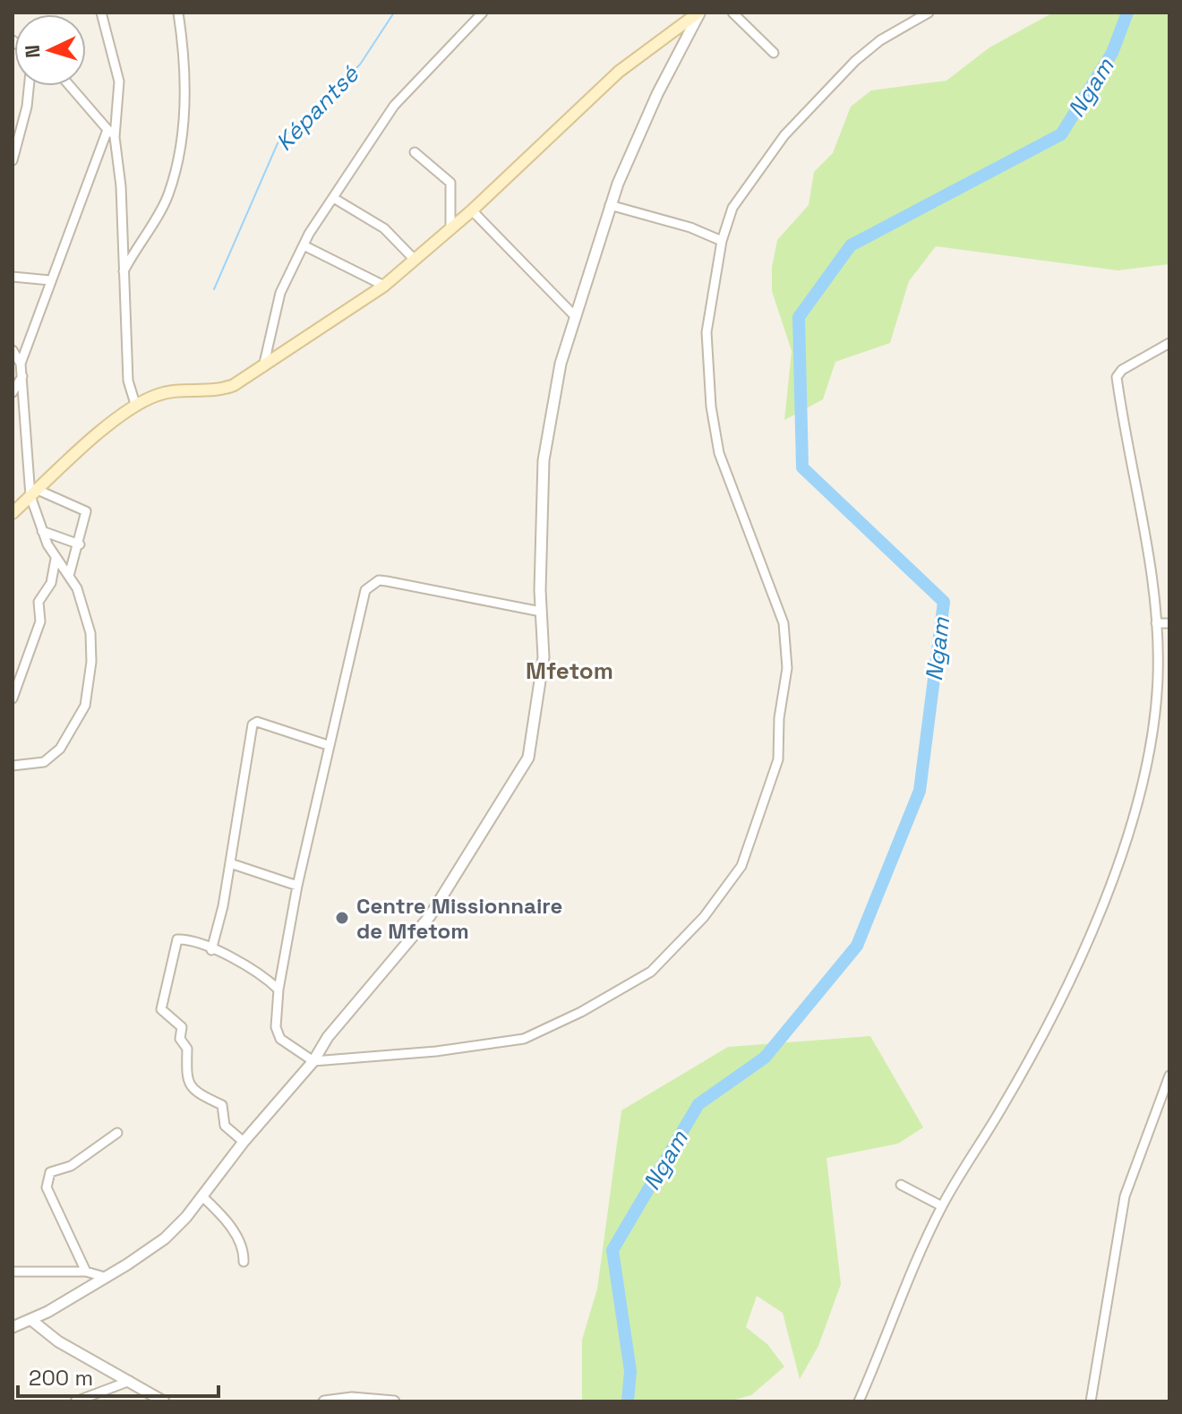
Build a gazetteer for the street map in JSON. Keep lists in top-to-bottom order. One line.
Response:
{"districts":["Mfetom"],"water":["Ngam","Képantsé"],"places":["Centre Missionnaire de Mfetom"],"scale_bar":"200 m","north":"left"}
